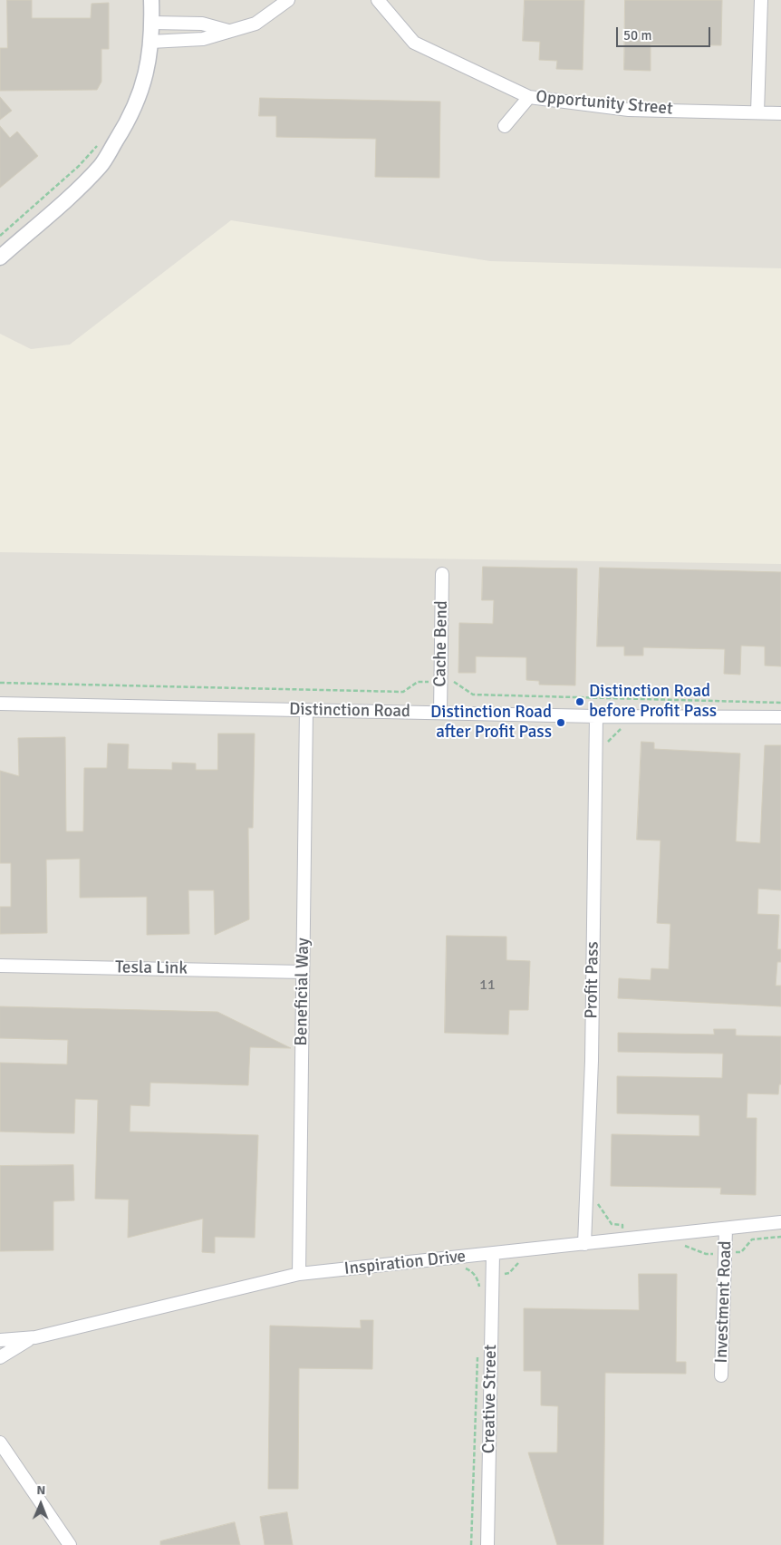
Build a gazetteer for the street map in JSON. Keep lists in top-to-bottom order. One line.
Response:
{"streets":{"street":["Opportunity Street","Cache Bend","Distinction Road","Tesla Link","Profit Pass","Beneficial Way","Inspiration Drive","Investment Road","Creative Street"]},"crossings":[["Cache Bend","Distinction Road"],["Distinction Road","Profit Pass"],["Distinction Road","Beneficial Way"],["Tesla Link","Beneficial Way"],["Profit Pass","Inspiration Drive"],["Beneficial Way","Inspiration Drive"],["Inspiration Drive","Investment Road"],["Inspiration Drive","Creative Street"]],"places":["Distinction Road before Profit Pass","Distinction Road after Profit Pass"],"house_numbers":["11"],"scale_bar":"50 m","north":"top"}
